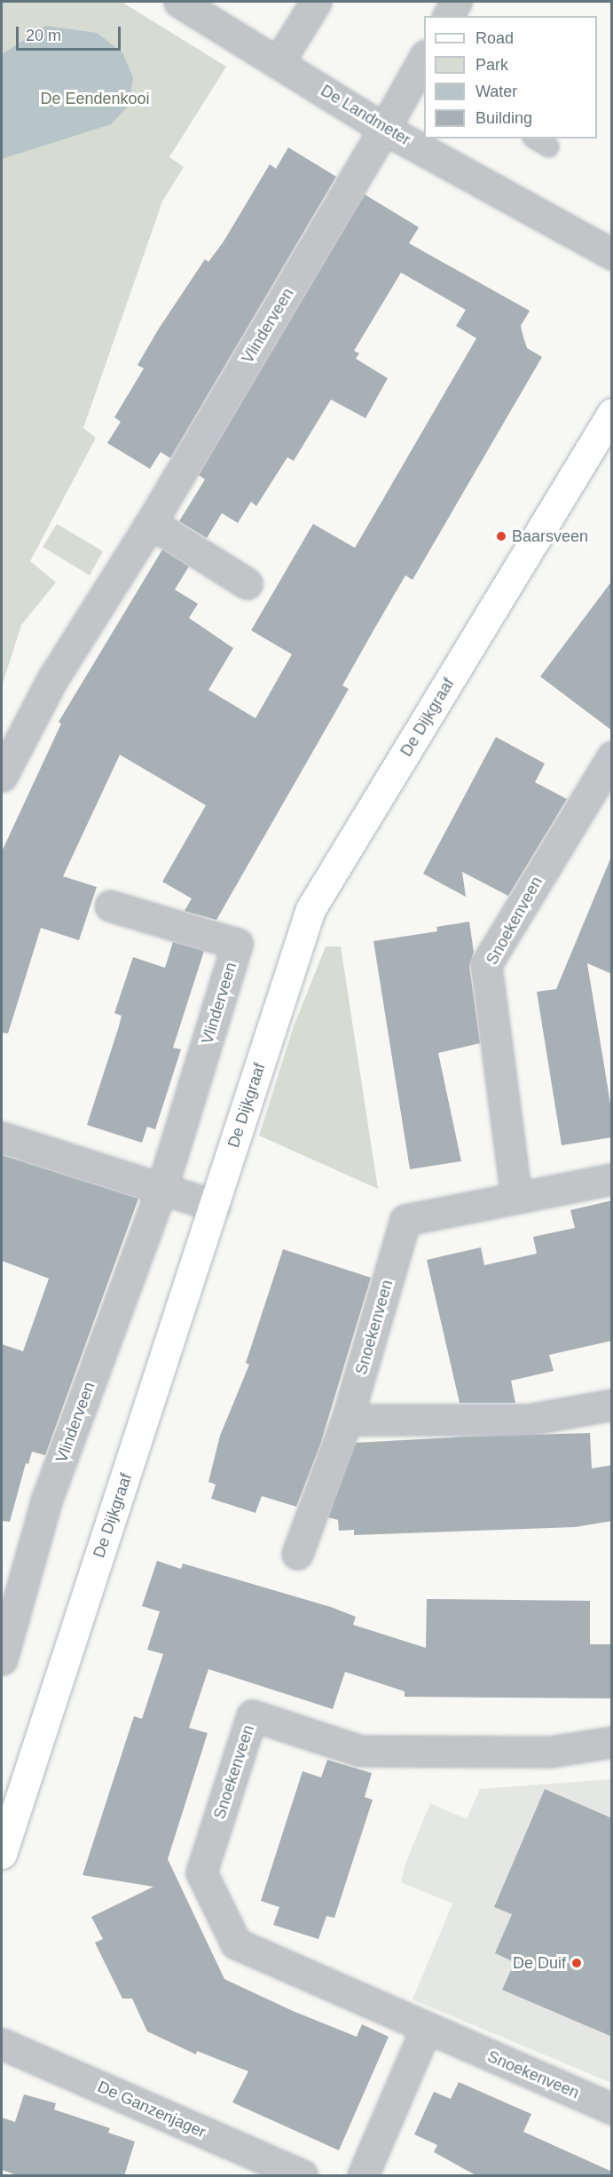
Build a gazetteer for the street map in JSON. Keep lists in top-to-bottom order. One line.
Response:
{"streets":{"street":["De Landmeter","Vlinderveen","De Dijkgraaf","Snoekenveen","De Ganzenjager"]},"crossings":[["De Landmeter","Vlinderveen"]],"parks":["De Eendenkooi"],"places":["Baarsveen","De Duif"],"legend":["Road","Park","Water","Building"],"scale_bar":"20 m"}
